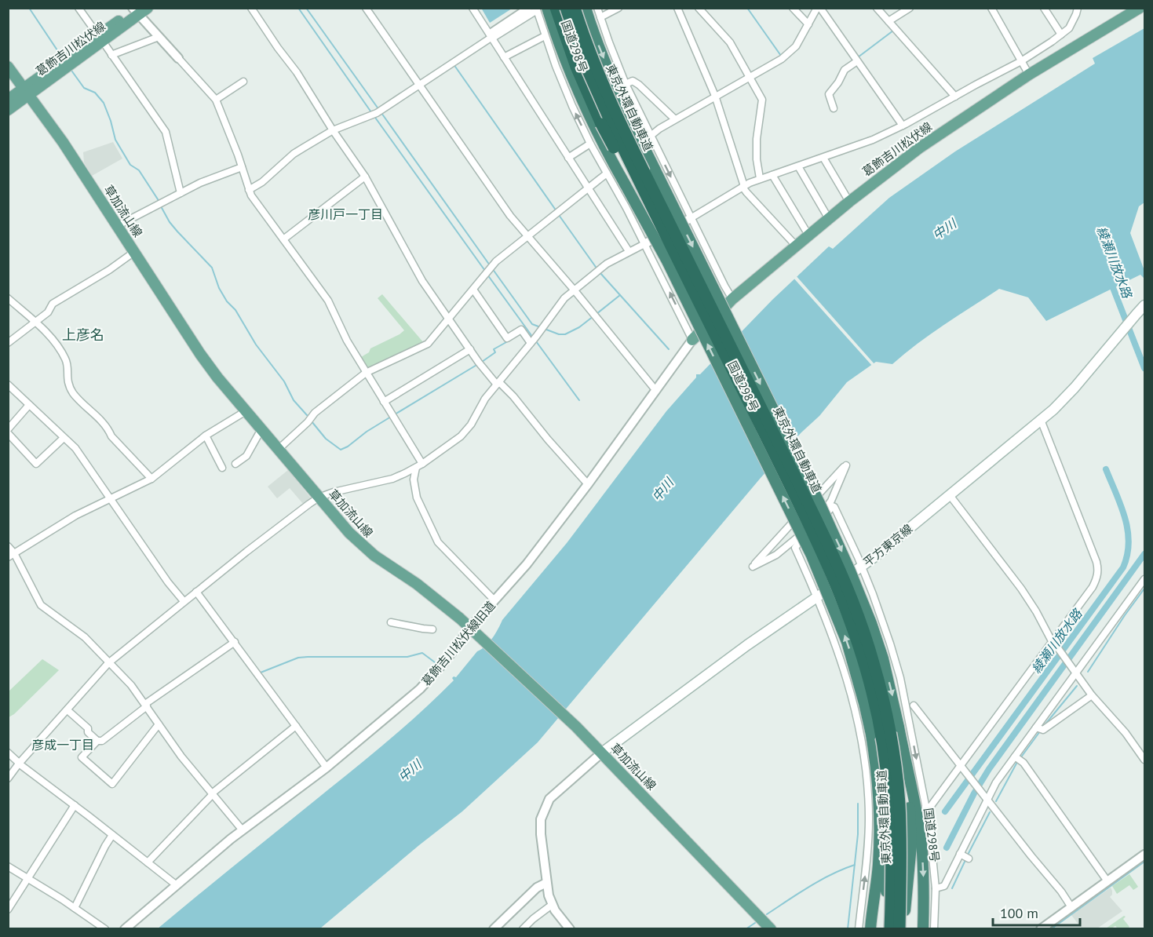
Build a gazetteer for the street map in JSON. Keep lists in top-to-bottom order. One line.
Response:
{"streets":{"highway":["国道298号","東京外環自動車道"],"main road":["葛飾吉川松伏線","草加流山線","平方東京線"],"street":["葛飾吉川松伏線旧道"]},"crossings":[["葛飾吉川松伏線","草加流山線"],["葛飾吉川松伏線","葛飾吉川松伏線旧道"],["草加流山線","平方東京線"],["草加流山線","葛飾吉川松伏線旧道"]],"districts":["彦川戸一丁目","上彦名","彦成一丁目"],"water":["中川","綾瀬川放水路"],"scale_bar":"100 m"}
